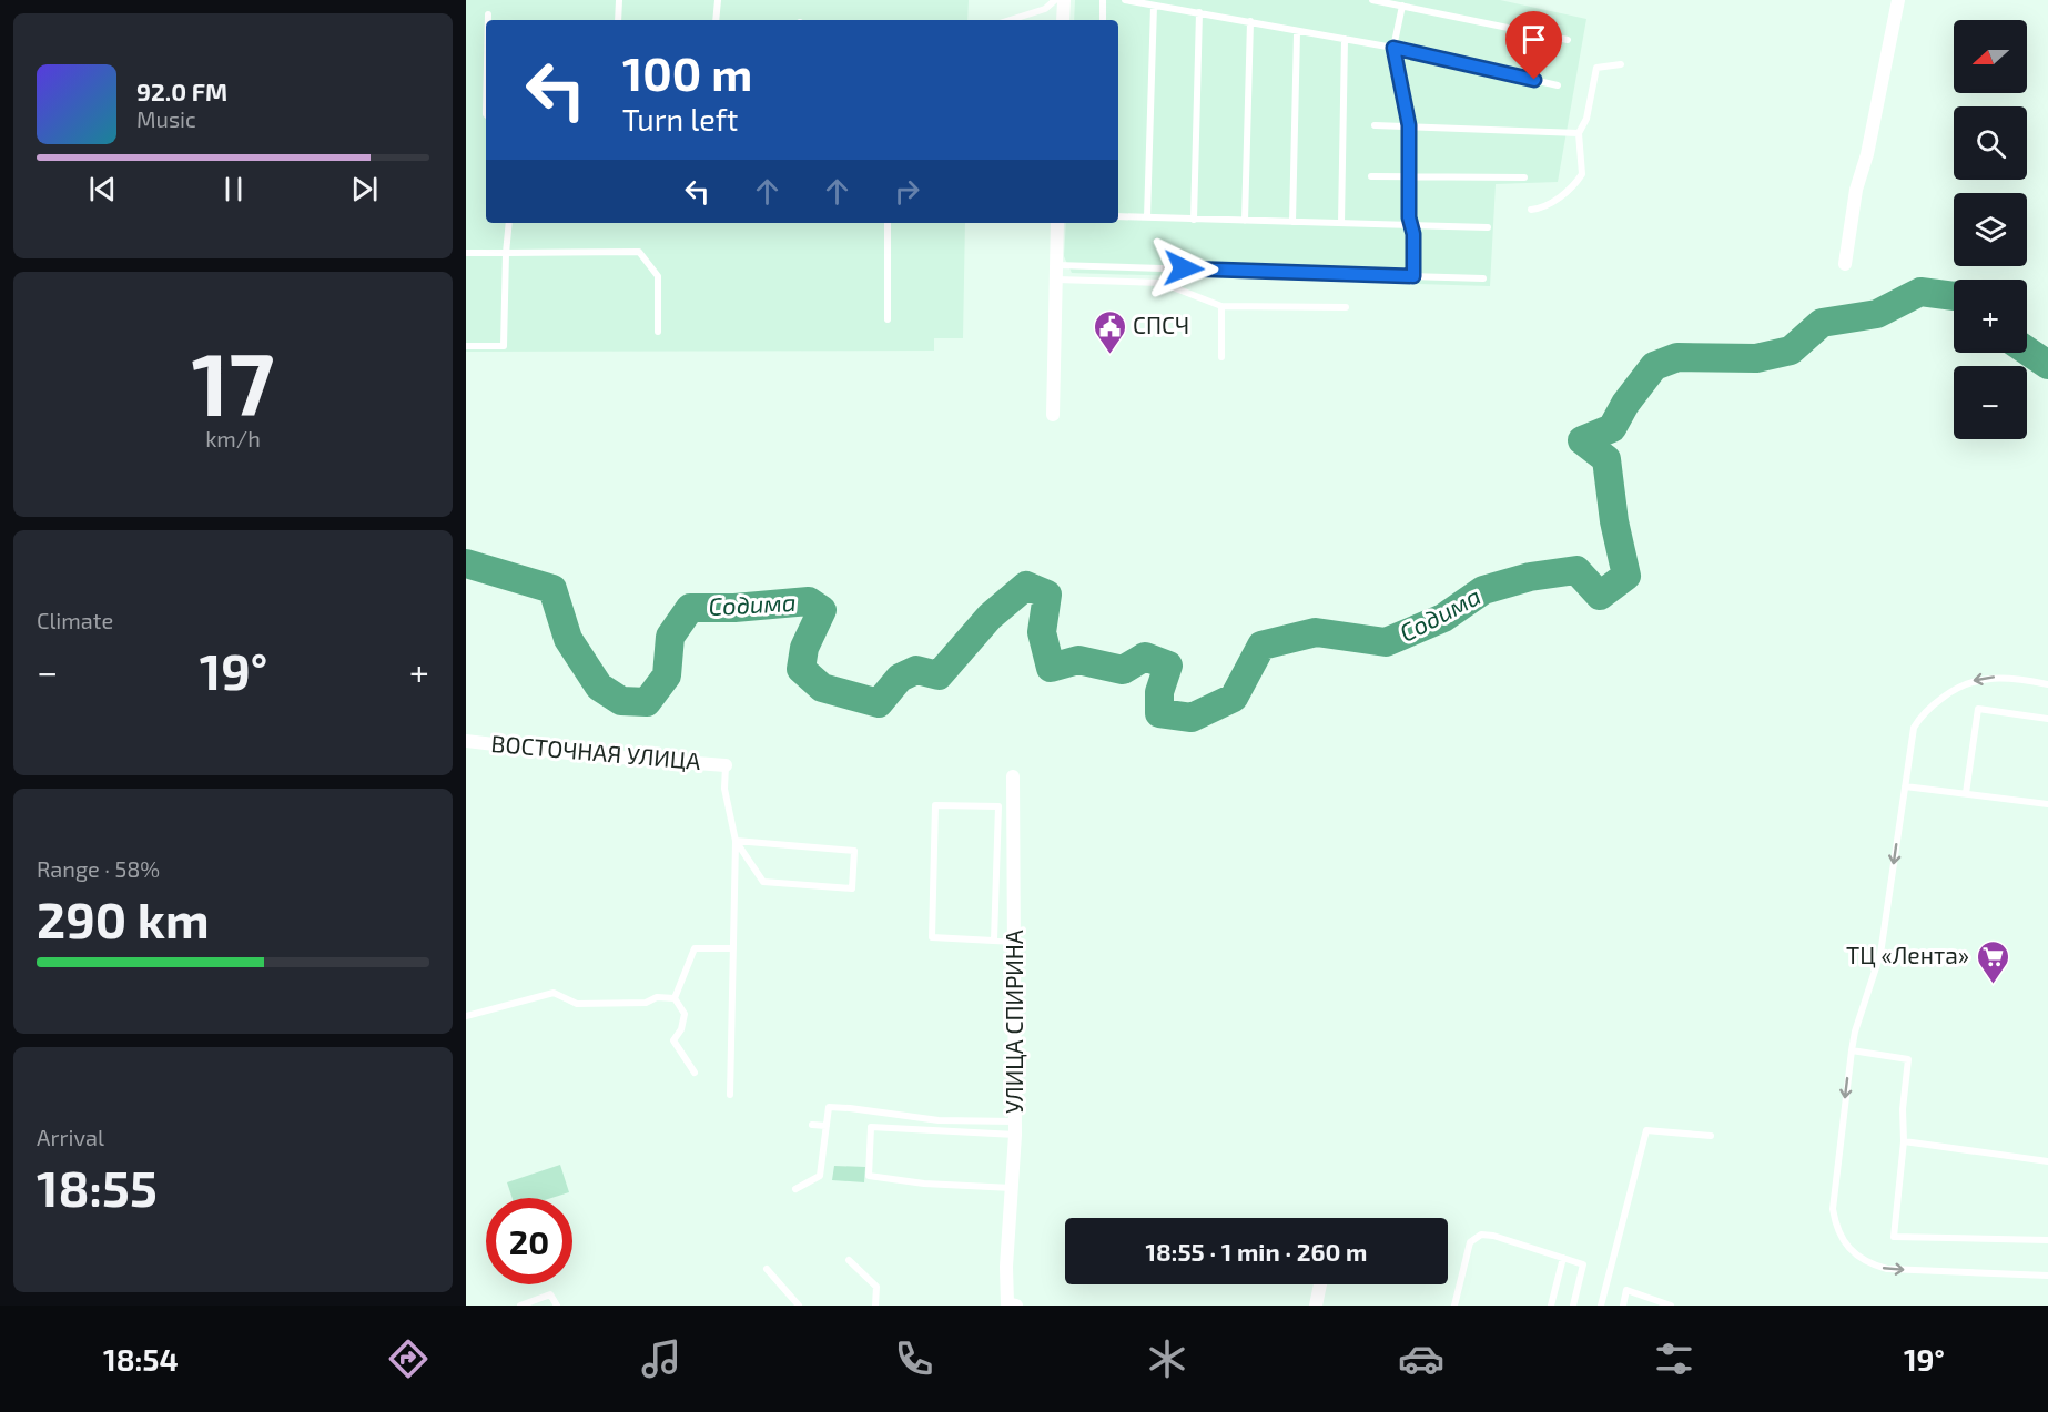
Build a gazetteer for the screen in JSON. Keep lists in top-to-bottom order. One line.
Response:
{"streets":{"street":["ВОСТОЧНАЯ УЛИЦА","УЛИЦА СПИРИНА"]},"water":["Содима"],"places":{"public building":["СПСЧ"],"supermarket":["ТЦ «Лента»"]},"north":"left","page":{"map_buttons":["+","−"],"turn":["100 m","Turn left"],"song":["92.0 FM","Music"],"tile":[["17","km/h"],"Climate",["Range · 58%","290 km"],["Arrival","18:55"]],"heat":["−","19°","+"],"limit":"20","trip":"18:55 · 1 min · 260 m","tabs":["18:54","19°"]}}
